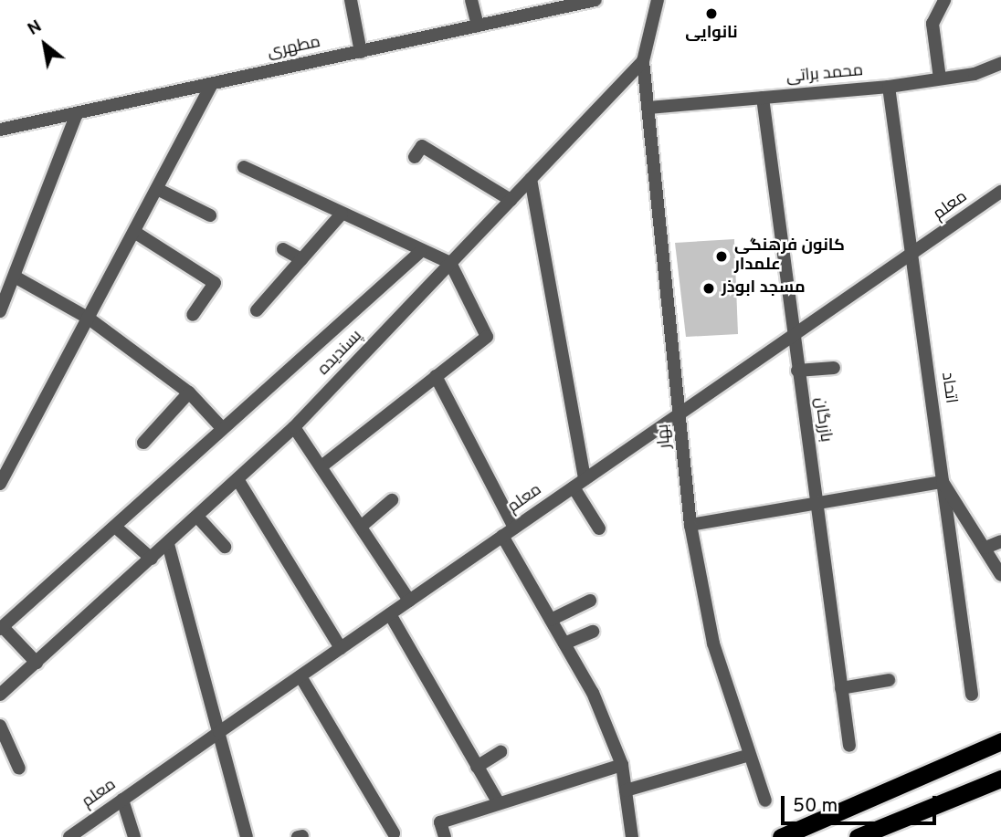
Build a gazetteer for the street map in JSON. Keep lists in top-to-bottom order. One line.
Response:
{"streets":{"street":["مطهری","محمد براتی","معلم","پسندیده","اتحاد","بازرگان","بهار"]},"crossings":[["محمد براتی","اتحاد"],["محمد براتی","بازرگان"],["محمد براتی","بهار"],["معلم","اتحاد"],["معلم","بازرگان"],["معلم","بهار"],["پسندیده","بهار"]],"places":["نانوایی","کانون فرهنگی علمدار","مسجد ابوذر"],"scale_bar":"50 m","north":"top left"}
